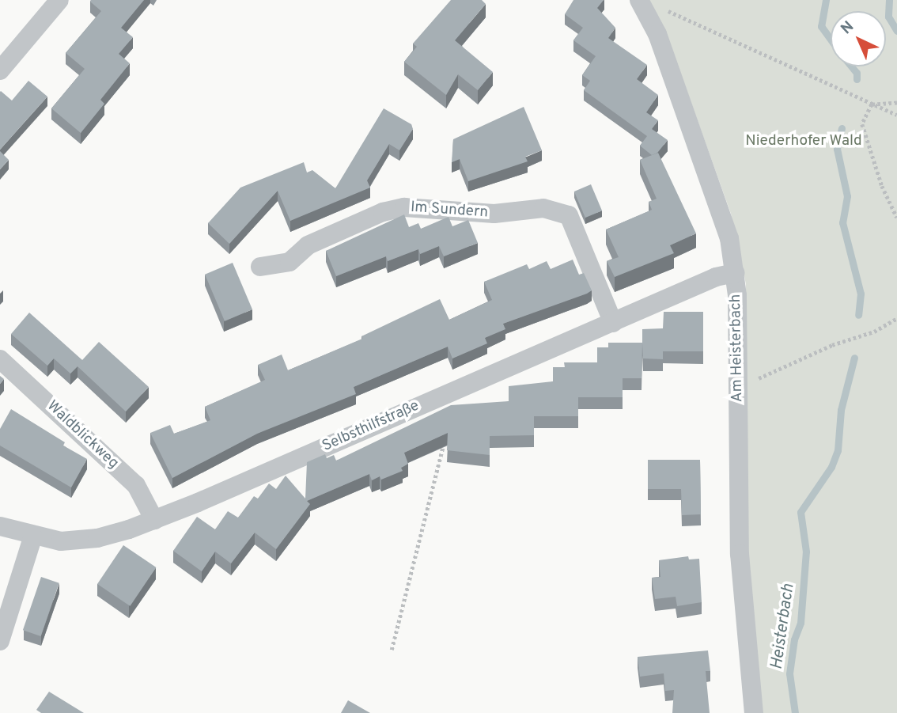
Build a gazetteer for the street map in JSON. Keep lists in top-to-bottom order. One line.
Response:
{"streets":{"street":["Im Sundern","Am Heisterbach","Selbsthilfstraße","Waldblickweg"]},"crossings":[["Im Sundern","Selbsthilfstraße"],["Am Heisterbach","Selbsthilfstraße"],["Selbsthilfstraße","Waldblickweg"]],"water":["Heisterbach"],"parks":["Niederhofer Wald"],"north":"top left"}
